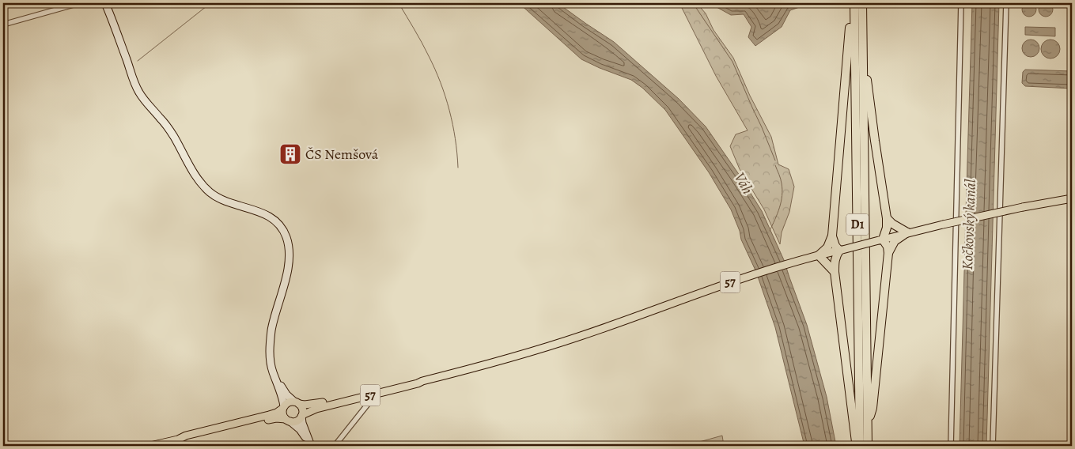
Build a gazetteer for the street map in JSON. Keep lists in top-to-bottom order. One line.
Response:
{"streets":{"highway":["D1"],"main road":["57"]},"water":["Váh","Kočkovský kanál"],"places":{"building":["ČS Nemšová"]}}
